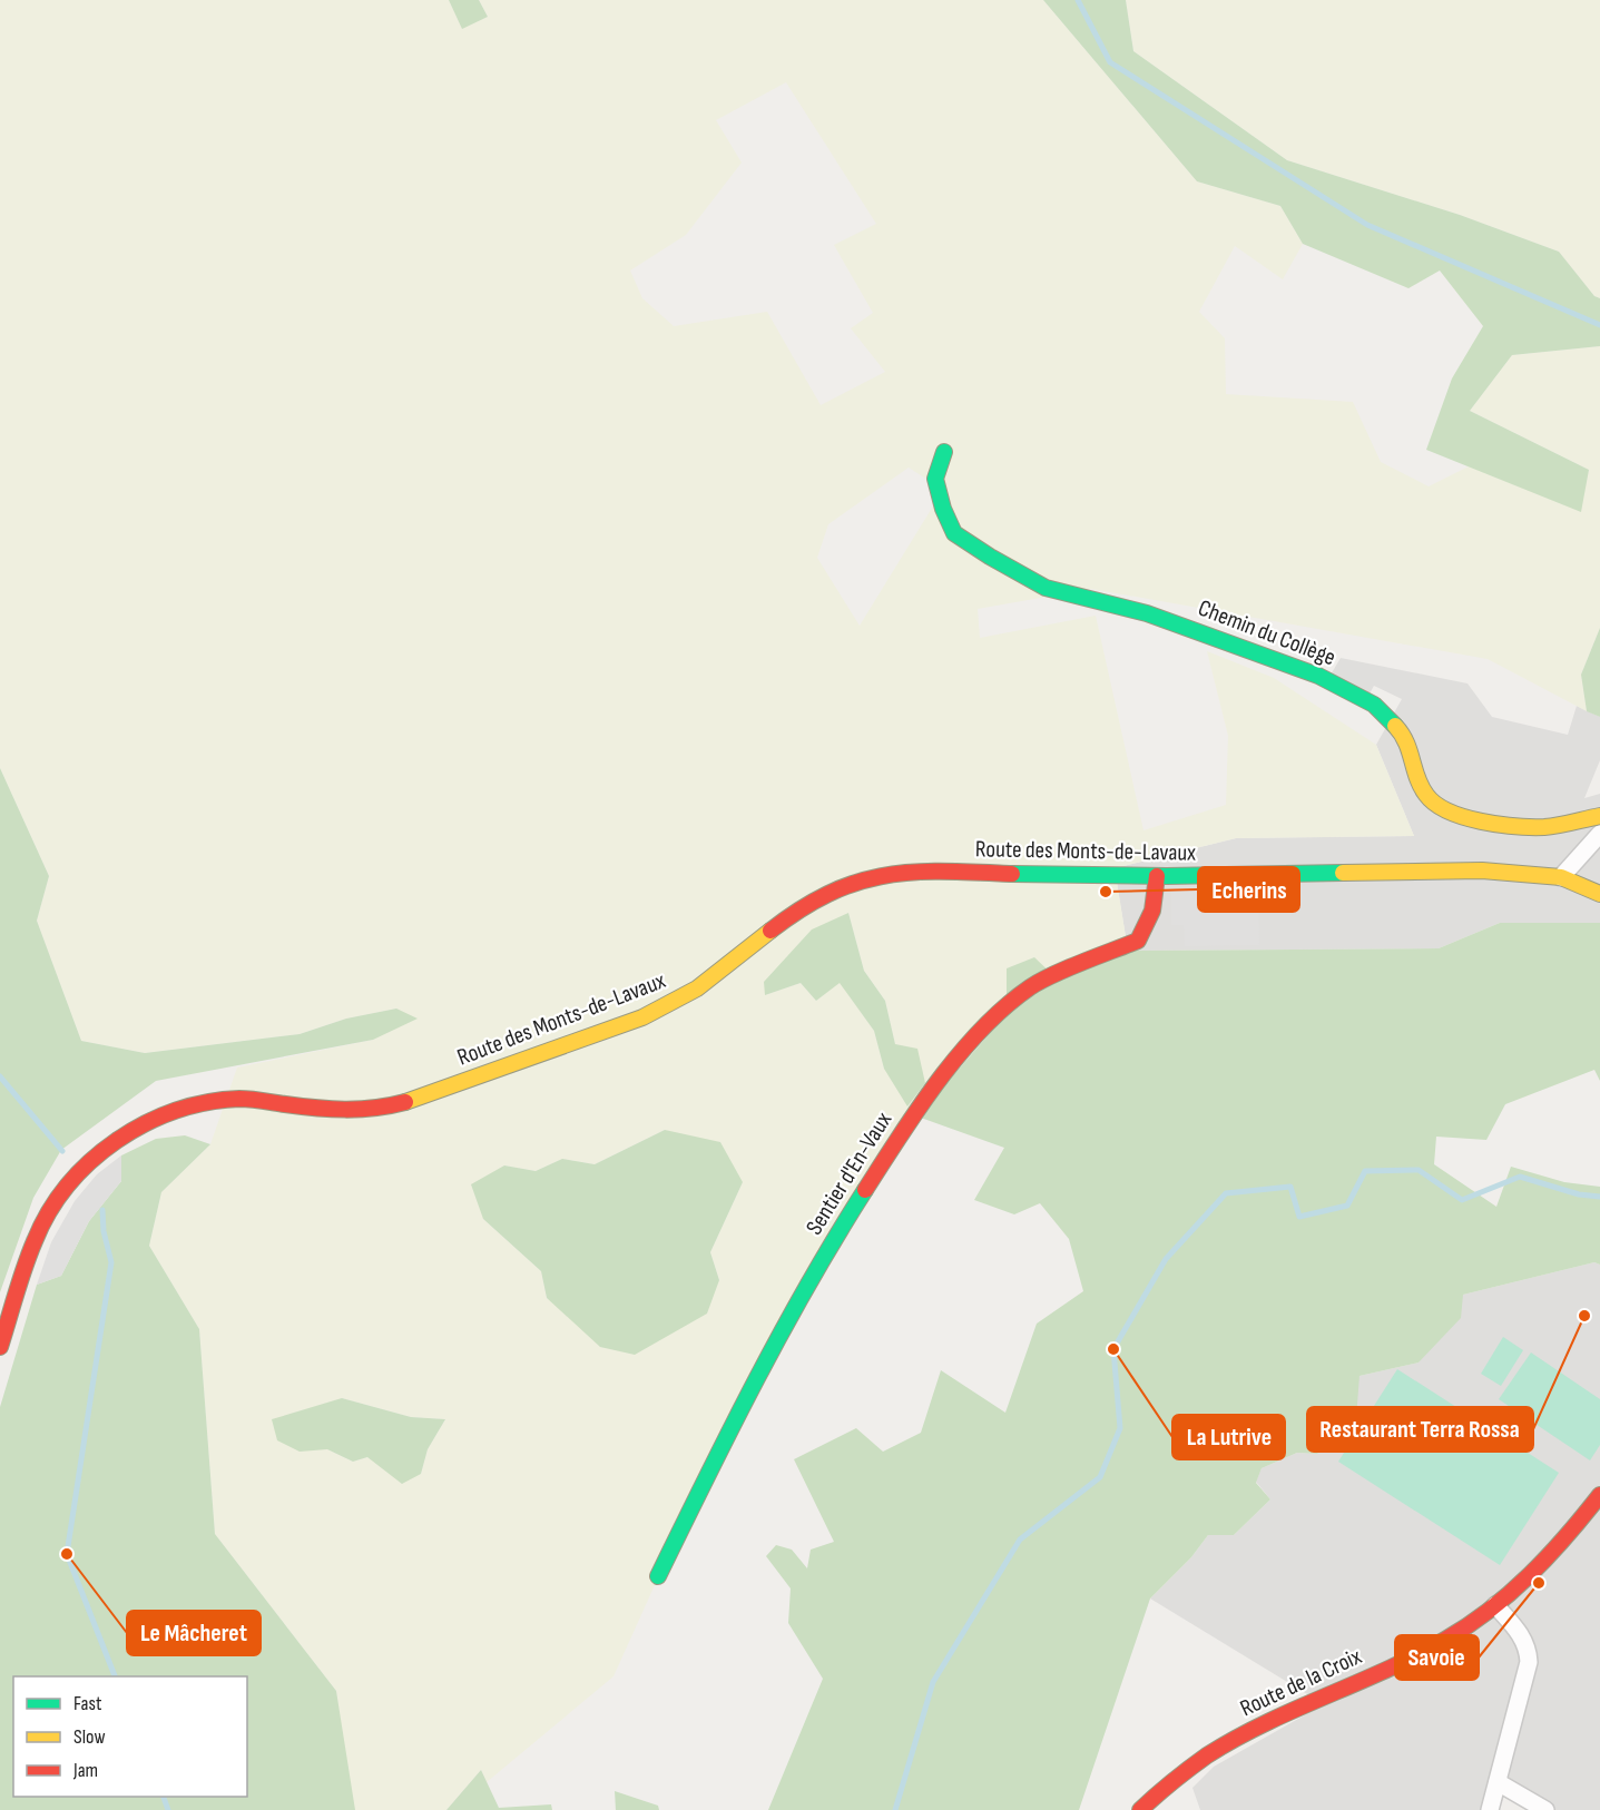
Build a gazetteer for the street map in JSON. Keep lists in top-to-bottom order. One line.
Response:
{"streets":{"street":["Chemin du Collège","Route des Monts-de-Lavaux","Sentier d'En-Vaux","Route de la Croix"]},"crossings":[["Route des Monts-de-Lavaux","Sentier d'En-Vaux"]],"places":["Echerins","Restaurant Terra Rossa","La Lutrive","Le Mâcheret","Savoie"],"legend":["Fast","Slow","Jam"]}
